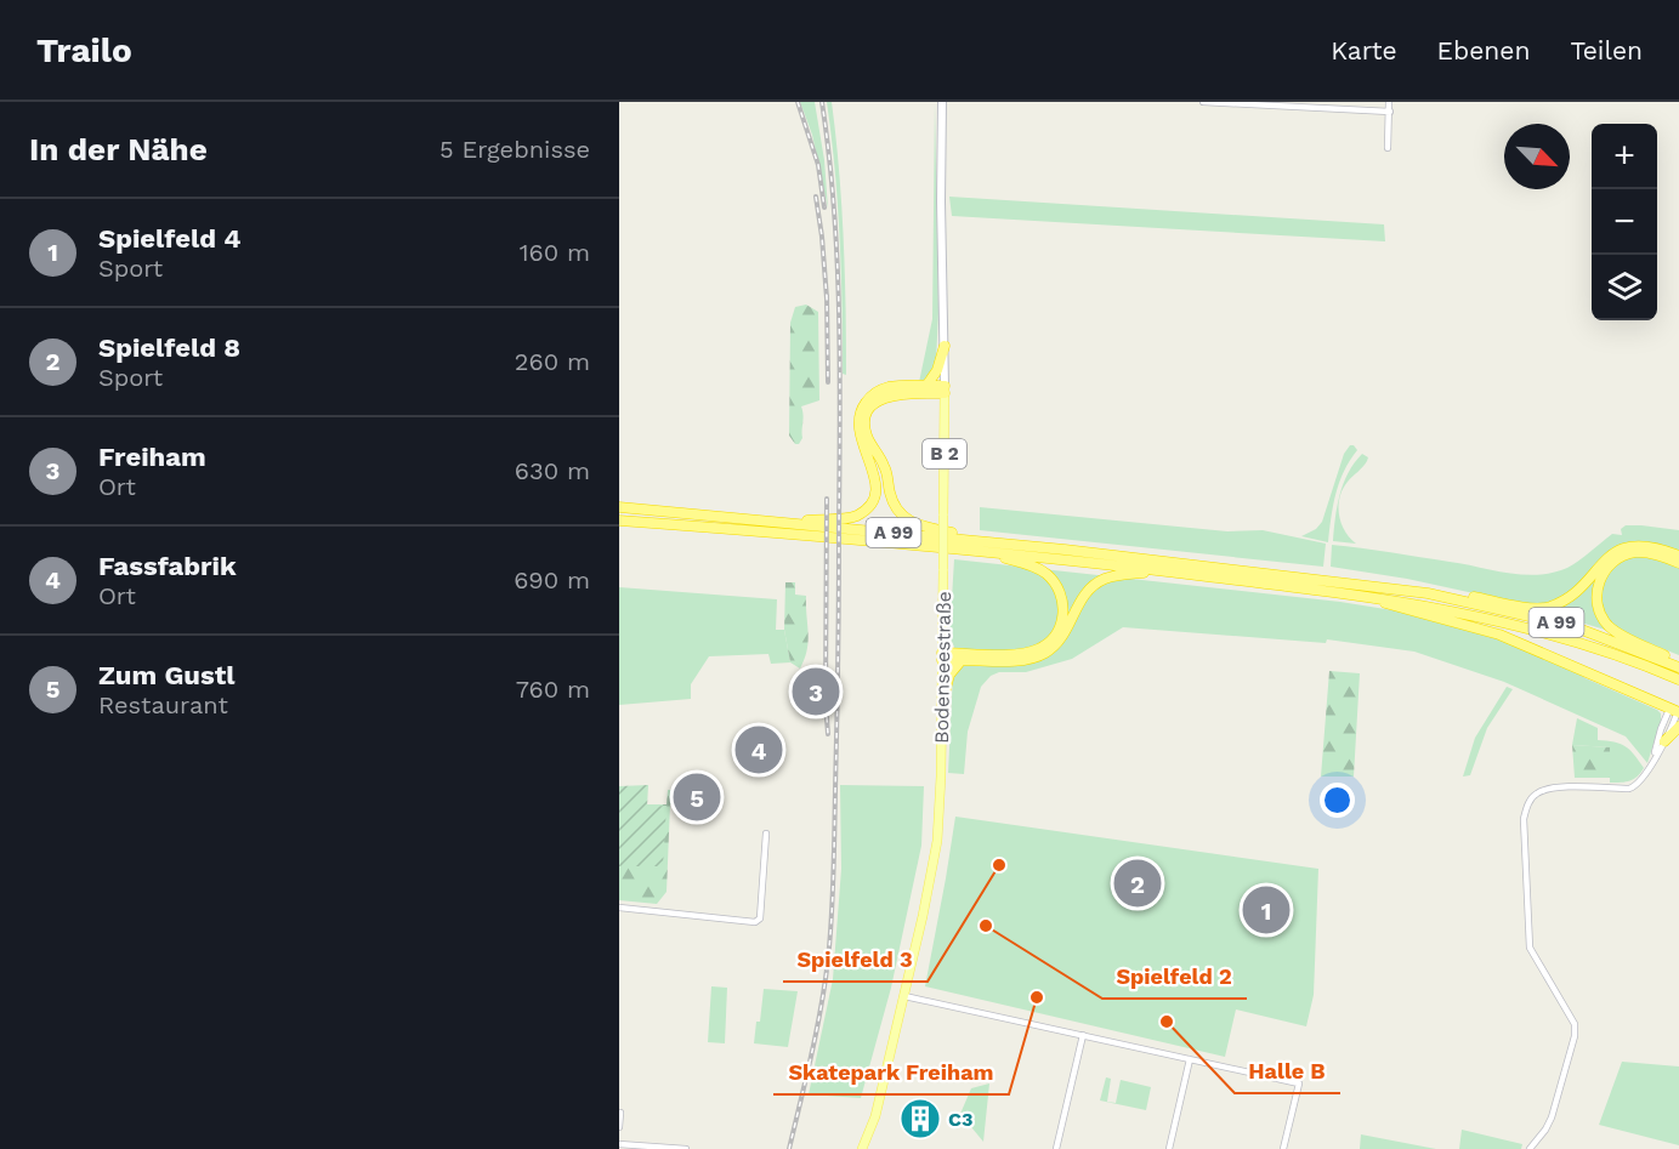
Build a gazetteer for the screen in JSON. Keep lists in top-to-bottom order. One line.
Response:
{"streets":{"highway":["A 99"],"main road":["B 2","Bodenseestraße"]},"places":{"other":["Spielfeld 3","Spielfeld 2","Skatepark Freiham","Halle B"],"building":["C3"]},"north":"bottom right","page":{"header":"Trailo","nav":["Karte","Ebenen","Teilen"],"heading":["In der Nähe","5 Ergebnisse"],"map_buttons":["+","−"],"list":[{"mark":"1","name":"Spielfeld 4","note":"Sport","value":"160 m"},{"mark":"2","name":"Spielfeld 8","note":"Sport","value":"260 m"},{"mark":"3","name":"Freiham","note":"Ort","value":"630 m"},{"mark":"4","name":"Fassfabrik","note":"Ort","value":"690 m"},{"mark":"5","name":"Zum Gustl","note":"Restaurant","value":"760 m"}],"pins":["3","4","5","2","1"]}}
